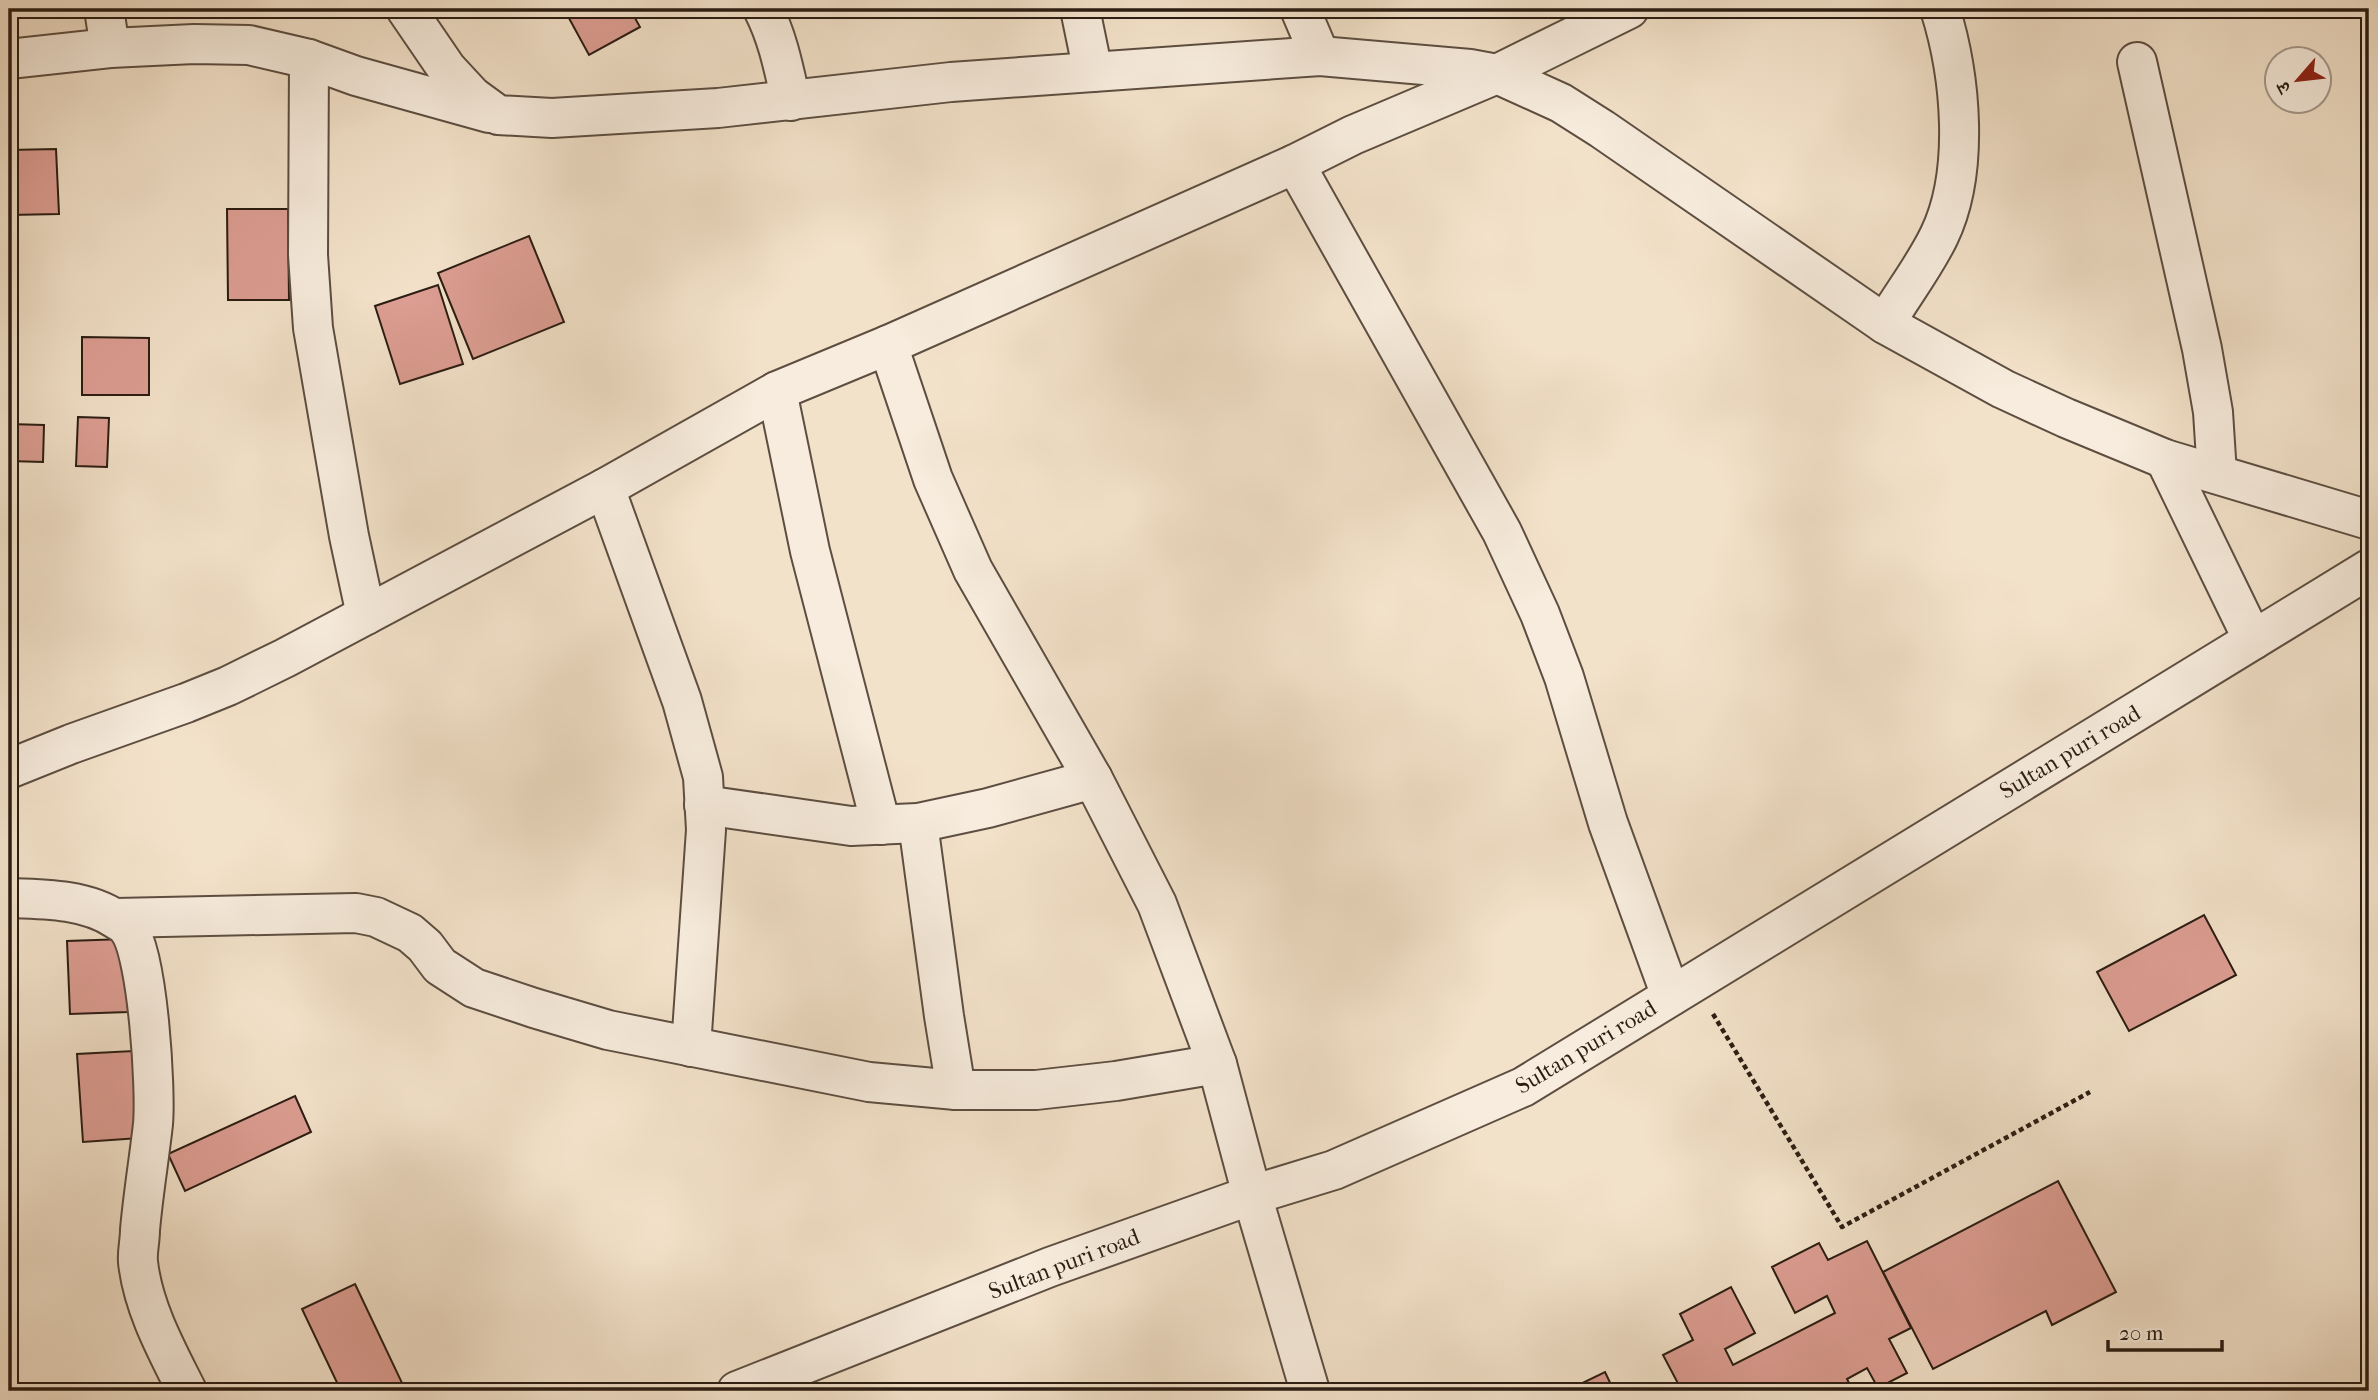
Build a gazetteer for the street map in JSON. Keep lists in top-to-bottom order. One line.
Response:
{"streets":{"street":["Sultan puri road"]},"scale_bar":"20 m","north":"bottom left"}
